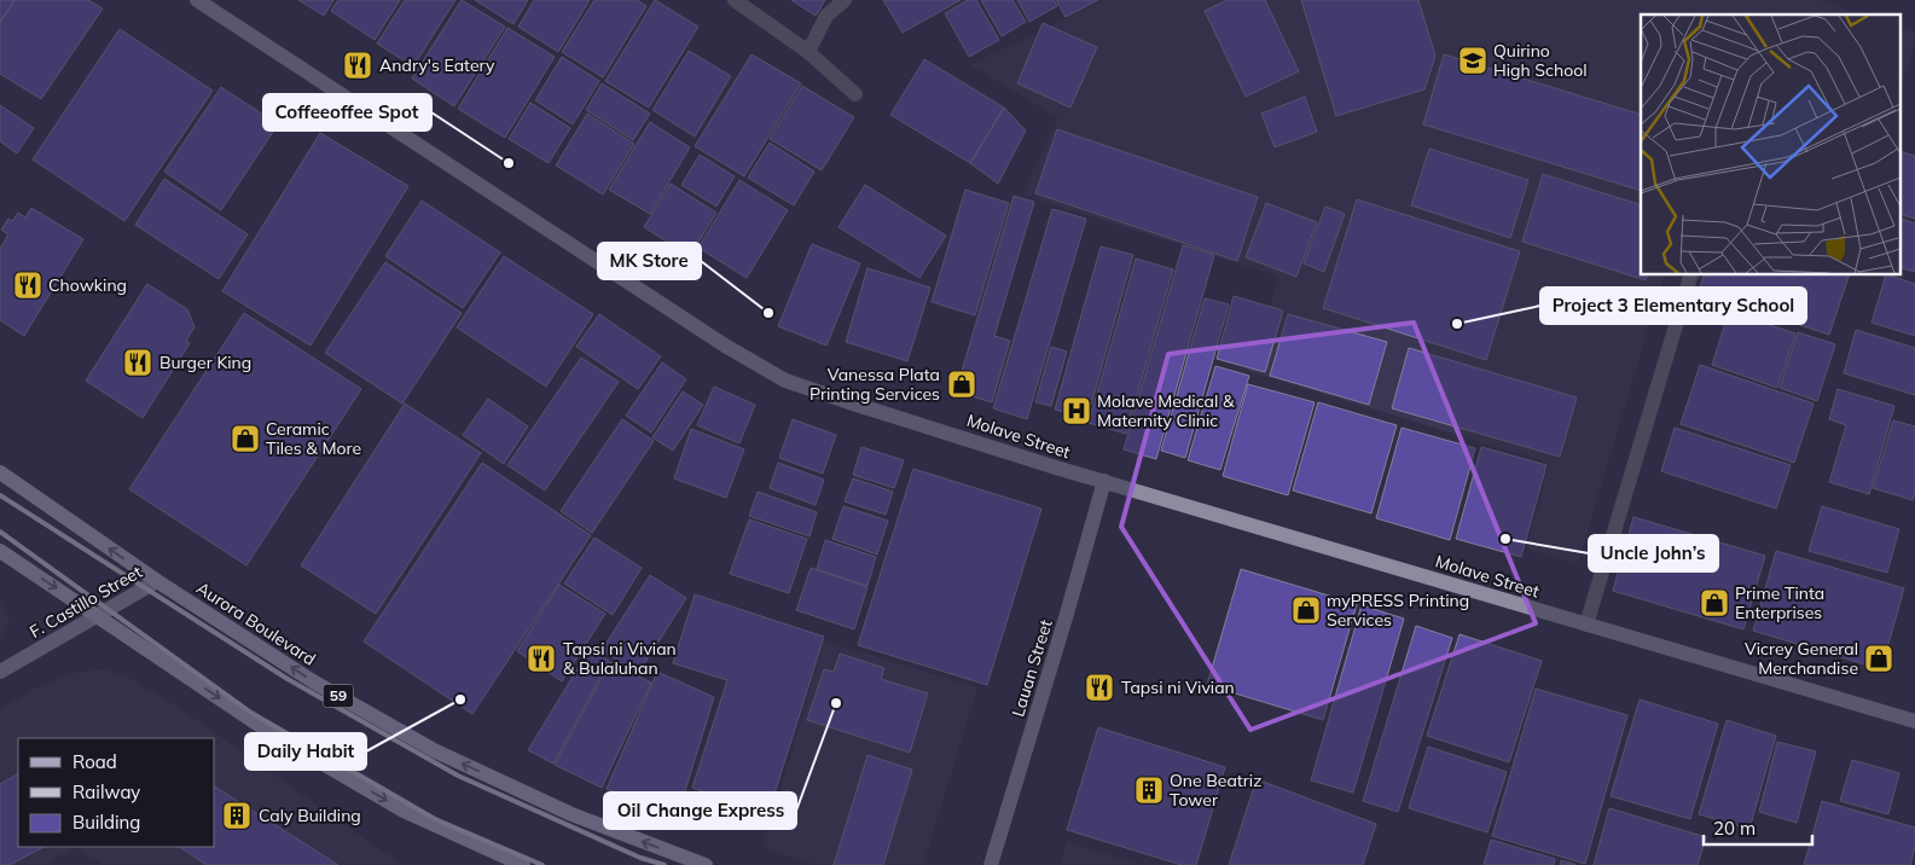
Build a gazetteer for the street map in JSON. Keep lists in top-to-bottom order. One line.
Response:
{"streets":{"main road":["Aurora Boulevard","59"],"street":["Molave Street","F. Castillo Street","Lauan Street"]},"crossings":[["Molave Street","Lauan Street"],["F. Castillo Street","Aurora Boulevard"]],"places":{"school or university":["Quirino High School"],"restaurant":["Andry's Eatery","Chowking","Burger King","Tapsi ni Vivian & Bulaluhan","Tapsi ni Vivian"],"other":["Coffeeoffee Spot","MK Store","Project 3 Elementary School","Uncle John’s","Daily Habit","Oil Change Express"],"shop":["Vanessa Plata Printing Services","Ceramic Tiles & More","Prime Tinta Enterprises","myPRESS Printing Services","Vicrey General Merchandise"],"hospital":["Molave Medical & Maternity Clinic"],"building":["One Beatriz Tower","Caly Building"]},"legend":["Road","Railway","Building"],"scale_bar":"20 m"}
